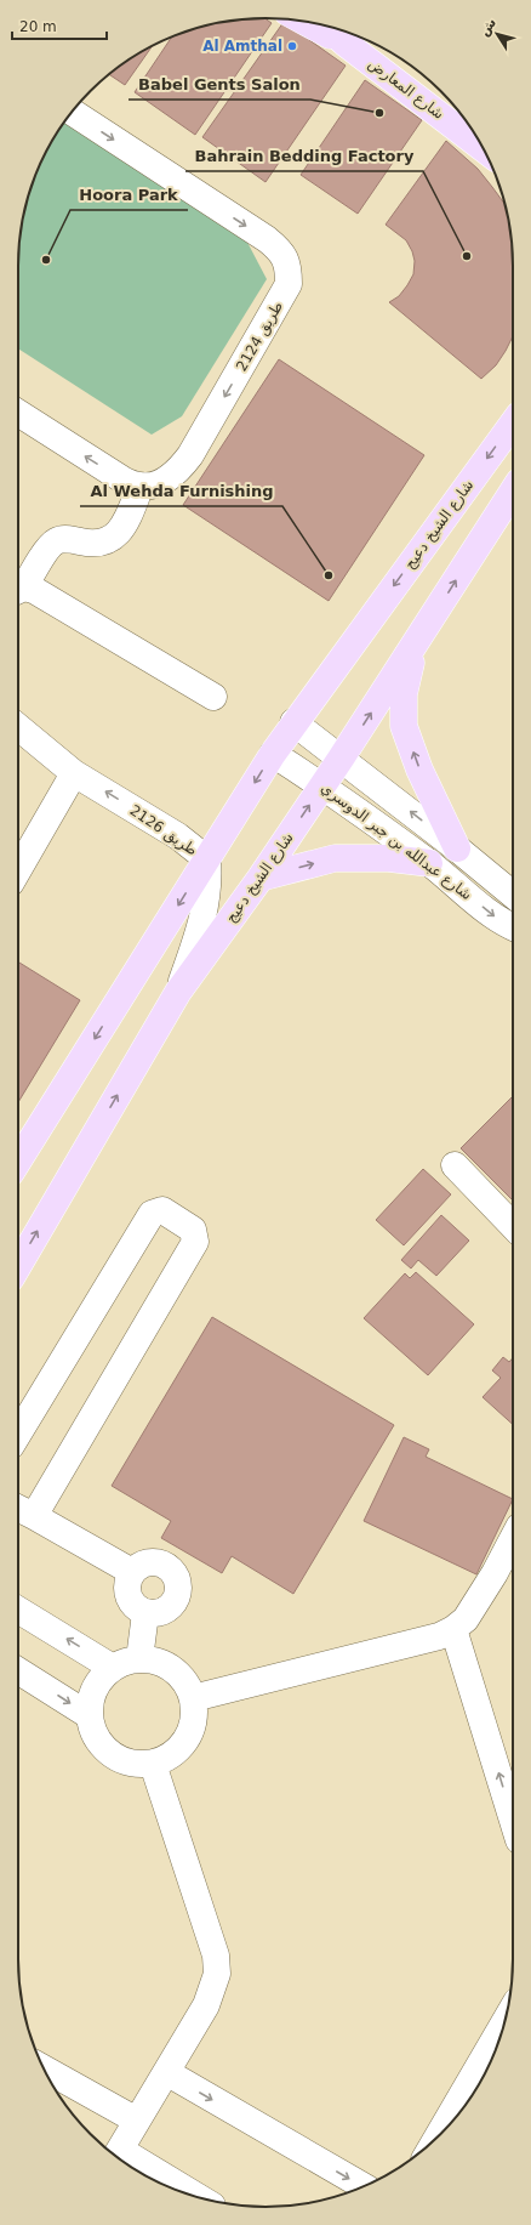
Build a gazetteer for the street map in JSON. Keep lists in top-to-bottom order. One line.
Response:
{"streets":{"main road":["شارع المعارض","شارع الشيخ دعيج"],"street":["طريق 2124","طريق 2126","شارع عبدالله بن جبر الدوسري"]},"crossings":[["شارع الشيخ دعيج","طريق 2126"],["شارع الشيخ دعيج","شارع عبدالله بن جبر الدوسري"]],"places":["Al Amthal","Babel Gents Salon","Bahrain Bedding Factory","Hoora Park","Al Wehda Furnishing"],"scale_bar":"20 m","north":"top left"}
